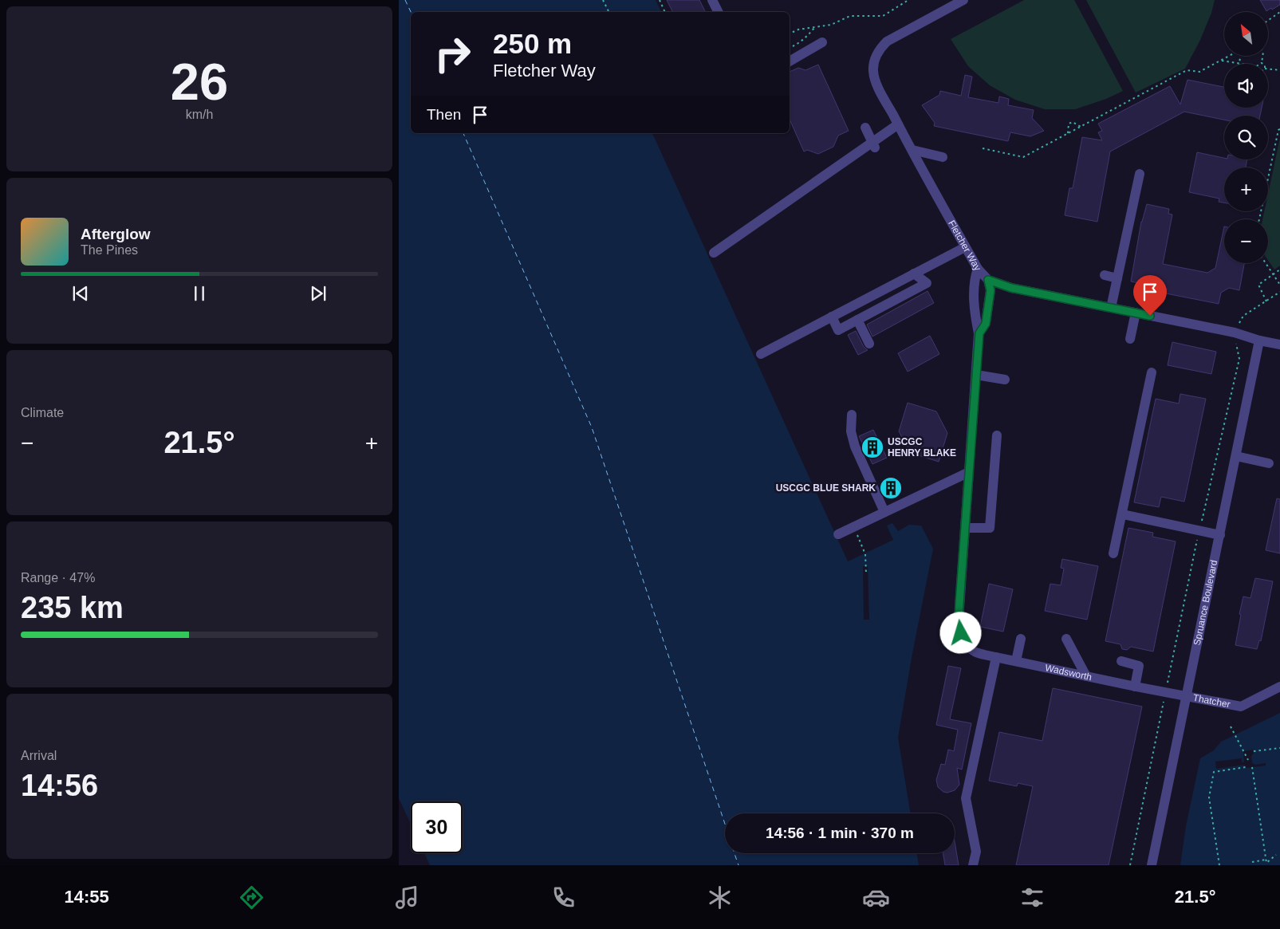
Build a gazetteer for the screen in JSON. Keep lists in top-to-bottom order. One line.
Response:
{"streets":{"street":["Fletcher Way","Spruance Boulevard","Wadsworth","Thatcher"]},"crossings":[["Fletcher Way","Spruance Boulevard"],["Spruance Boulevard","Wadsworth"],["Spruance Boulevard","Thatcher"],["Wadsworth","Thatcher"]],"places":{"building":["USCGC HENRY BLAKE","USCGC BLUE SHARK"]},"north":"top left","page":{"tile":[["26","km/h"],"Climate",["Range · 47%","235 km"],["Arrival","14:56"]],"map_buttons":["+","−"],"turn":["250 m","Fletcher Way"],"then":"Then","song":["Afterglow","The Pines"],"heat":["−","21.5°","+"],"limit":"30","trip":"14:56 · 1 min · 370 m","tabs":["14:55","21.5°"]}}
